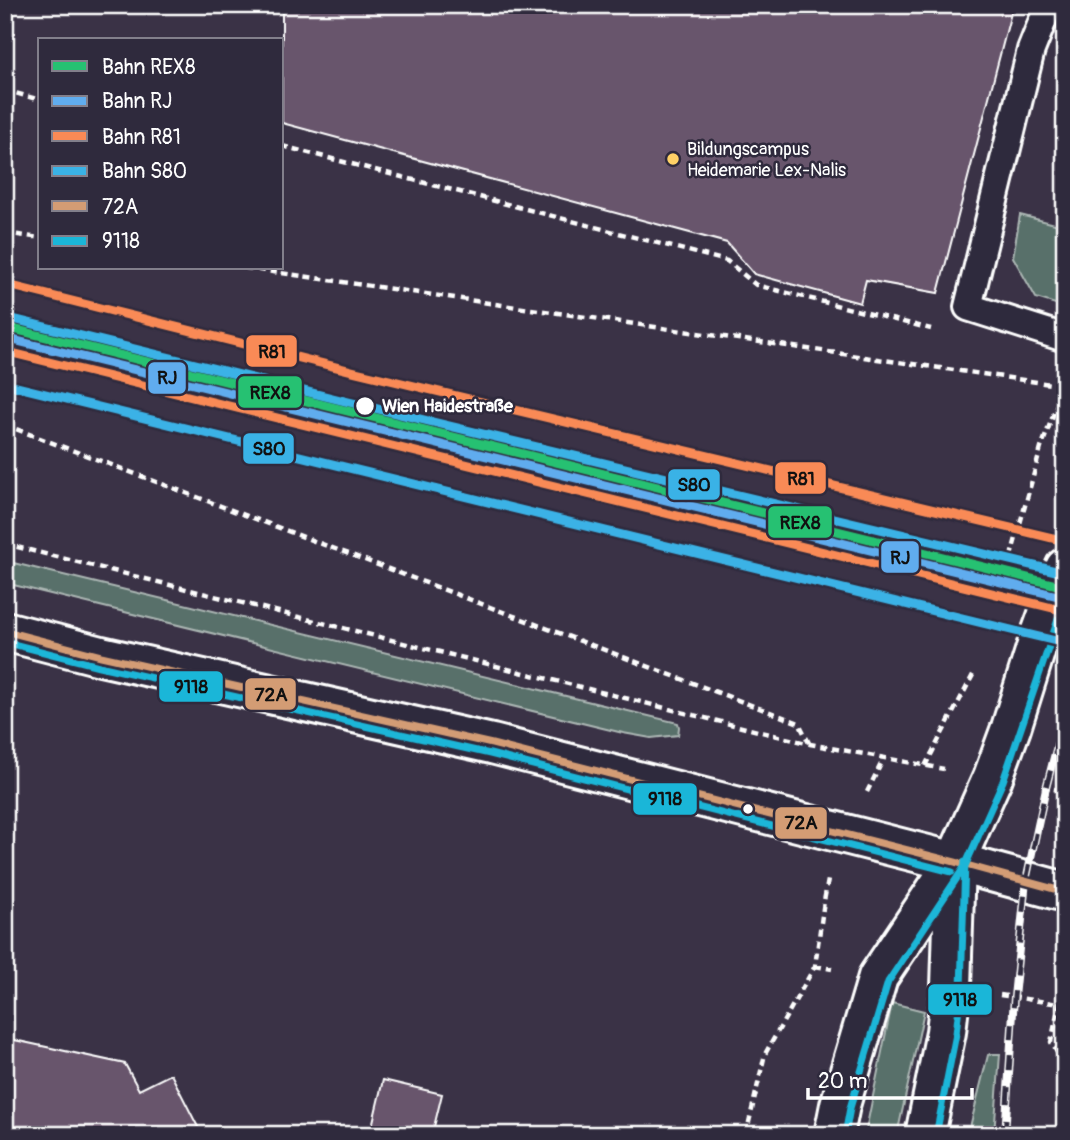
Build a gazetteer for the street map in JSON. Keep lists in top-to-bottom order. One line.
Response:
{"places":["Bildungscampus Heidemarie Lex-Nalis","Wien Haidestraße"],"lines":["rail line R81","rail line S80","rail line REX8","rail line RJ","transit line 9118","transit line 72A"],"legend":["Bahn REX8","Bahn RJ","Bahn R81","Bahn S80","72A","9118"],"scale_bar":"20 m"}
